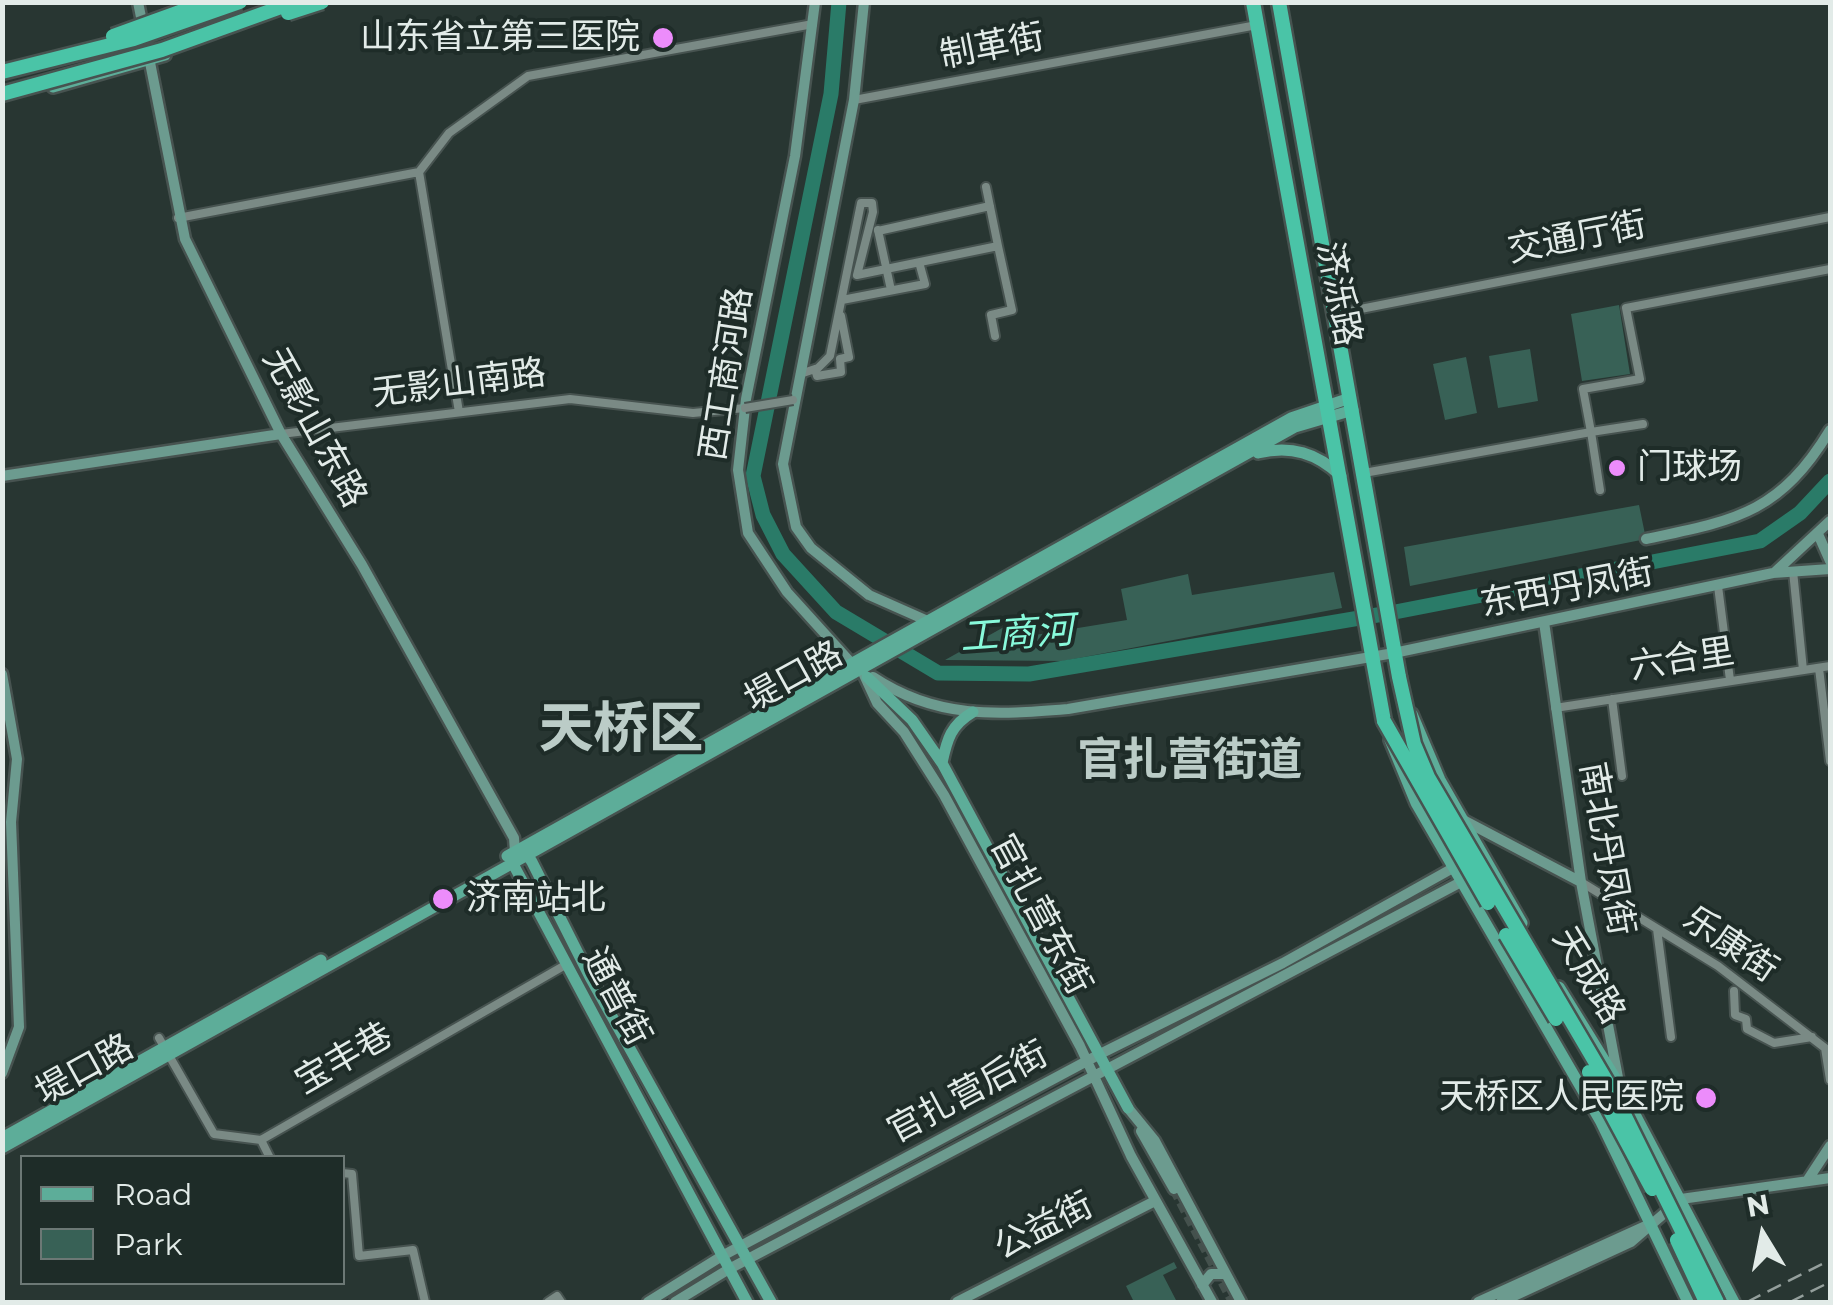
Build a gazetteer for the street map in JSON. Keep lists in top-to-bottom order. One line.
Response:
{"streets":{"highway":["济泺路","天成路"],"main road":["西工商河路","无影山南路","无影山东路","东西丹凤街","堤口路","南北丹凤街","官扎营东街","乐康街","通普街","官扎营后街","公益街"],"street":["制革街","交通厅街","六合里","宝丰巷"]},"crossings":[["制革街","济泺路"],["制革街","西工商河路"],["交通厅街","济泺路"],["济泺路","西工商河路"],["济泺路","东西丹凤街"],["济泺路","堤口路"],["济泺路","天成路"],["西工商河路","无影山南路"],["西工商河路","东西丹凤街"],["西工商河路","堤口路"],["西工商河路","官扎营东街"],["西工商河路","天成路"],["无影山南路","无影山东路"],["无影山东路","堤口路"],["无影山东路","通普街"],["东西丹凤街","南北丹凤街"],["东西丹凤街","天成路"],["六合里","南北丹凤街"],["堤口路","官扎营东街"],["堤口路","通普街"],["南北丹凤街","乐康街"],["南北丹凤街","天成路"],["官扎营东街","官扎营后街"],["官扎营东街","公益街"],["乐康街","天成路"],["天成路","官扎营后街"],["通普街","宝丰巷"],["通普街","官扎营后街"]],"districts":["天桥区","官扎营街道"],"water":["工商河"],"places":["山东省立第三医院","门球场","济南站北","天桥区人民医院"],"legend":["Road","Park"],"north":"top"}
